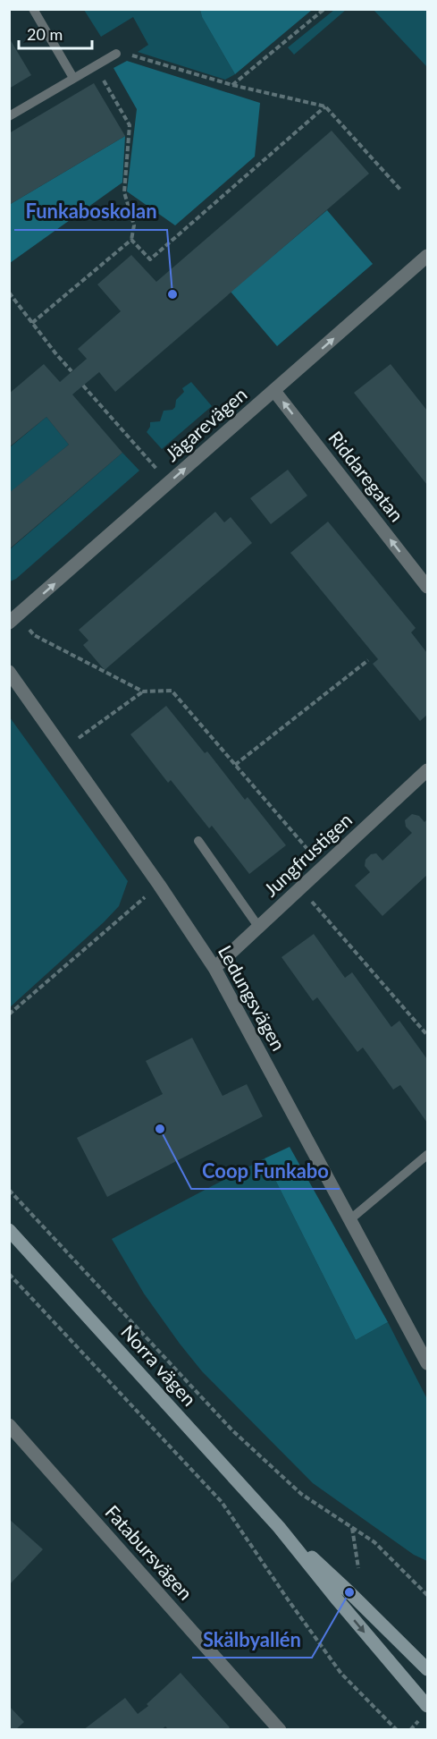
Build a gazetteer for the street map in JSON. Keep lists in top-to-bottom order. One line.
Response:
{"streets":{"main road":["Norra vägen"],"street":["Jägarevägen","Riddaregatan","Jungfrustigen","Ledungsvägen","Fatabursvägen"]},"crossings":[["Jägarevägen","Riddaregatan"],["Jungfrustigen","Ledungsvägen"]],"one_way":["Jägarevägen","Riddaregatan"],"places":["Funkaboskolan","Coop Funkabo","Skälbyallén"],"scale_bar":"20 m"}
